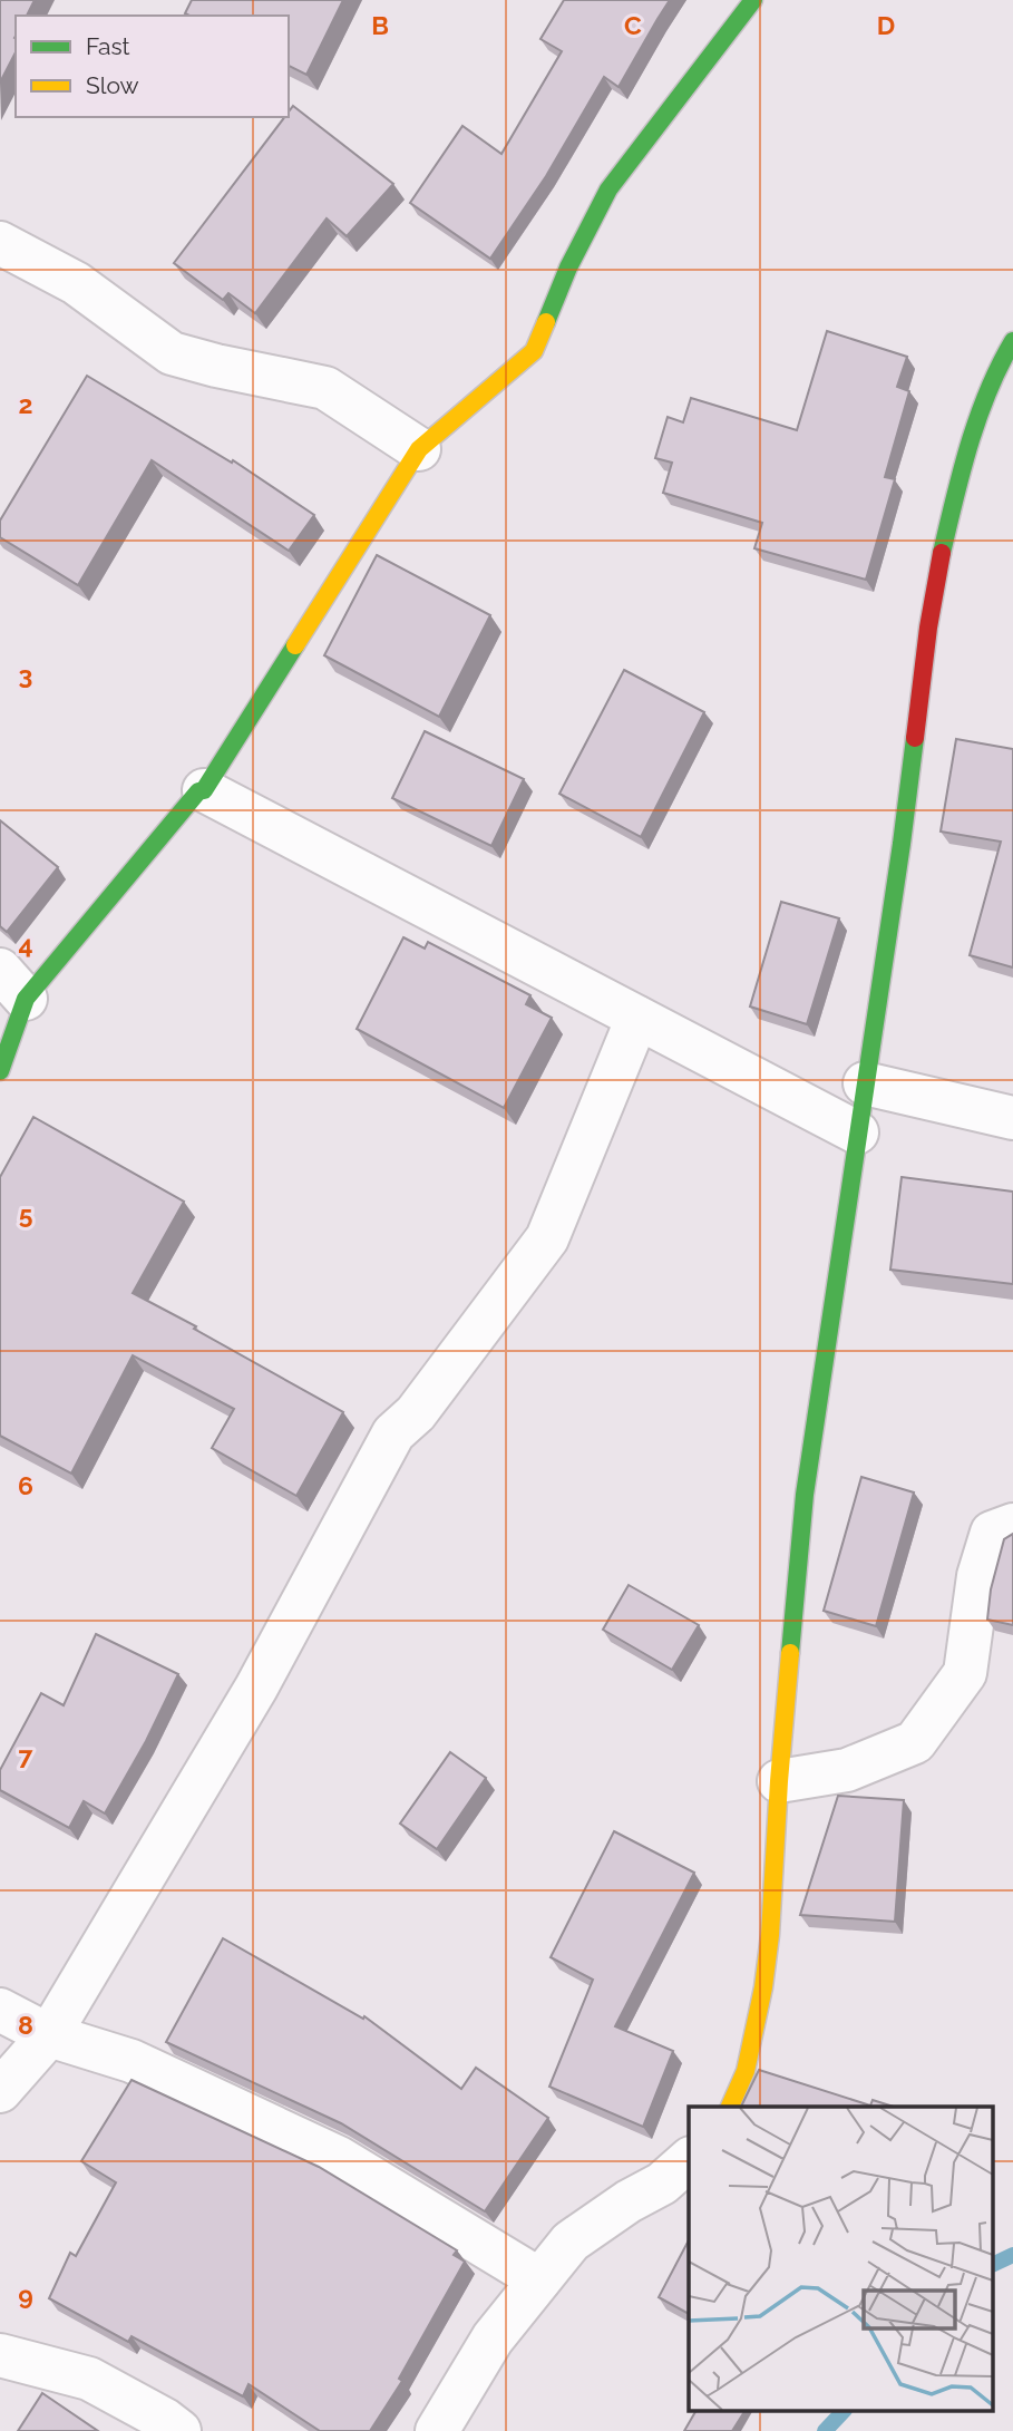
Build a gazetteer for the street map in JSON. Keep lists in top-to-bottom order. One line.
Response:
{"legend":["Fast","Slow"],"grid":{"columns":["B","C","D"],"rows":["2","3","4","5","6","7","8","9"]}}
